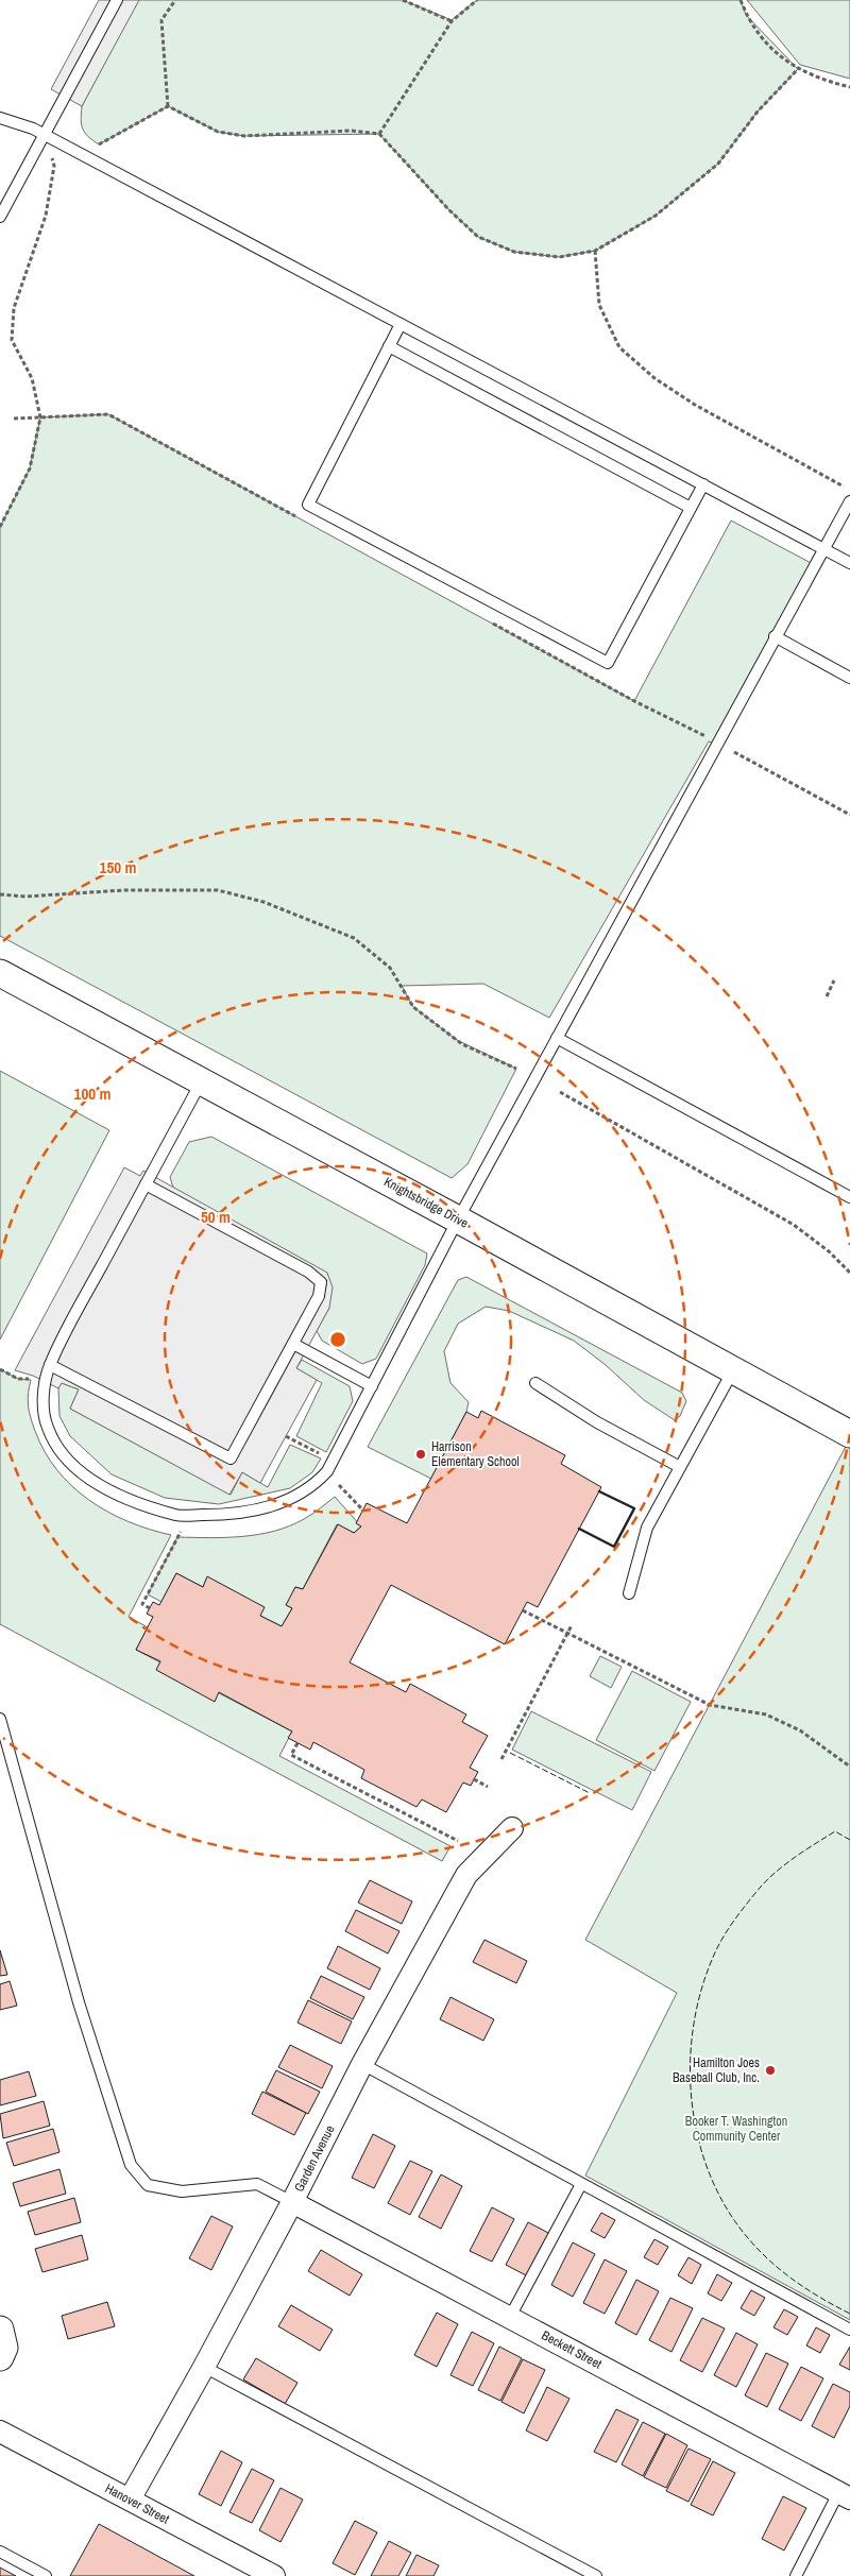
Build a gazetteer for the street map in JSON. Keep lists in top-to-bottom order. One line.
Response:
{"streets":{"street":["Knightsbridge Drive","Garden Avenue","Beckett Street","Hanover Street"]},"crossings":[["Garden Avenue","Beckett Street"],["Garden Avenue","Hanover Street"]],"parks":["Booker T. Washington Community Center"],"places":["Harrison Elementary School","Hamilton Joes Baseball Club, Inc."],"rings":["150 m","100 m","50 m"]}
